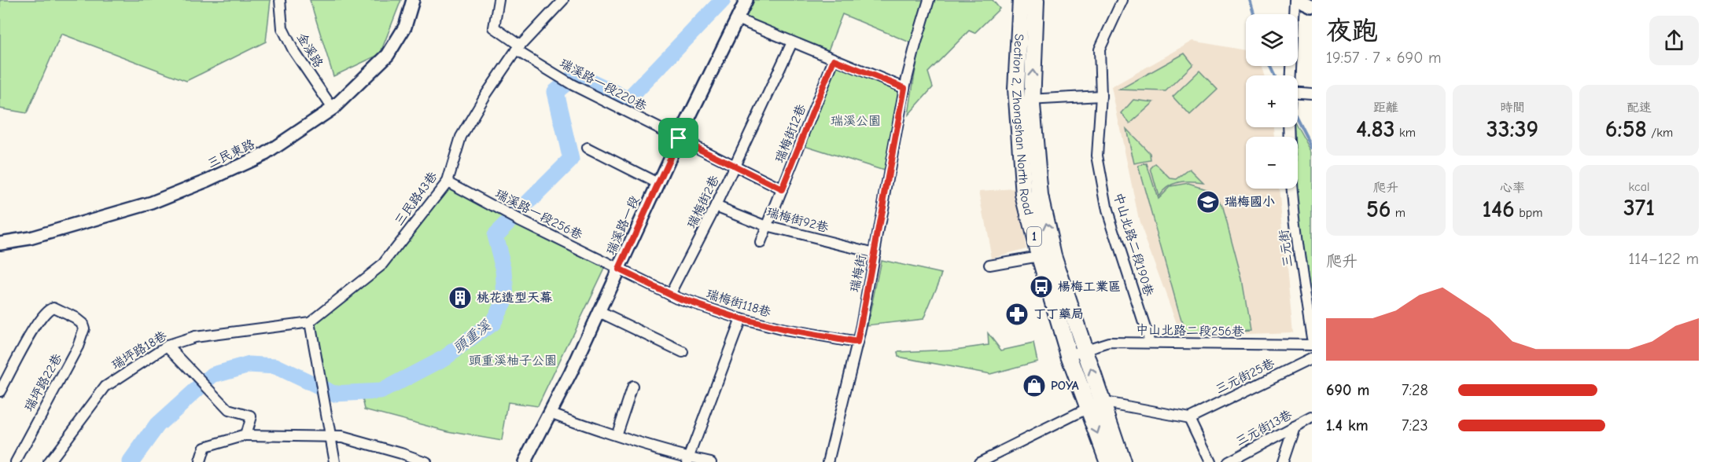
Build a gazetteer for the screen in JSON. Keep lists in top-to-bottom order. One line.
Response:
{"streets":{"main road":["Section 2, Zhongshan North Road","1"],"street":["金溪路","瑞溪路一段220巷","瑞梅街12巷","三民東路","三民路43巷","瑞梅街2巷","瑞溪路一段256巷","瑞梅街92巷","瑞溪路一段","中山北路二段190巷","三元街","瑞梅街","瑞梅街118巷","中山北路二段256巷","瑞坪路18巷","三元街25巷","瑞坪路22巷","三元街13巷"]},"crossings":[["金溪路","三民東路"],["瑞溪路一段220巷","瑞梅街12巷"],["瑞溪路一段220巷","三民路43巷"],["瑞溪路一段220巷","瑞梅街2巷"],["瑞溪路一段220巷","瑞溪路一段"],["Section 2, Zhongshan North Road","中山北路二段256巷"],["瑞梅街12巷","瑞梅街92巷"],["三民路43巷","瑞溪路一段256巷"],["三民路43巷","瑞坪路18巷"],["瑞梅街2巷","瑞梅街92巷"],["瑞梅街2巷","瑞梅街118巷"],["瑞溪路一段256巷","瑞溪路一段"],["瑞溪路一段256巷","瑞梅街118巷"],["瑞梅街92巷","瑞梅街"],["瑞溪路一段","瑞梅街118巷"],["中山北路二段190巷","中山北路二段256巷"],["瑞梅街","瑞梅街118巷"]],"water":["頭重溪"],"parks":["瑞溪公園","頭重溪柚子公園"],"places":{"school or university":["瑞梅國小"],"bus stop":["楊梅工業區"],"building":["桃花造型天幕"],"pharmacy":["丁丁藥局"],"shop":["POYA"]},"page":{"heading":["夜跑","19:57 · 7 × 690 m"],"map_buttons":["+","−"],"stats":[["距離","4.83 km"],["時間","33:39"],["配速","6:58 /km"],["爬升","56 m"],["心率","146 bpm"],["kcal","371"]],"chart":["爬升","114–122 m"],"list":[{"name":"690 m","note":"7:28"},{"name":"1.4 km","note":"7:23"}]}}
